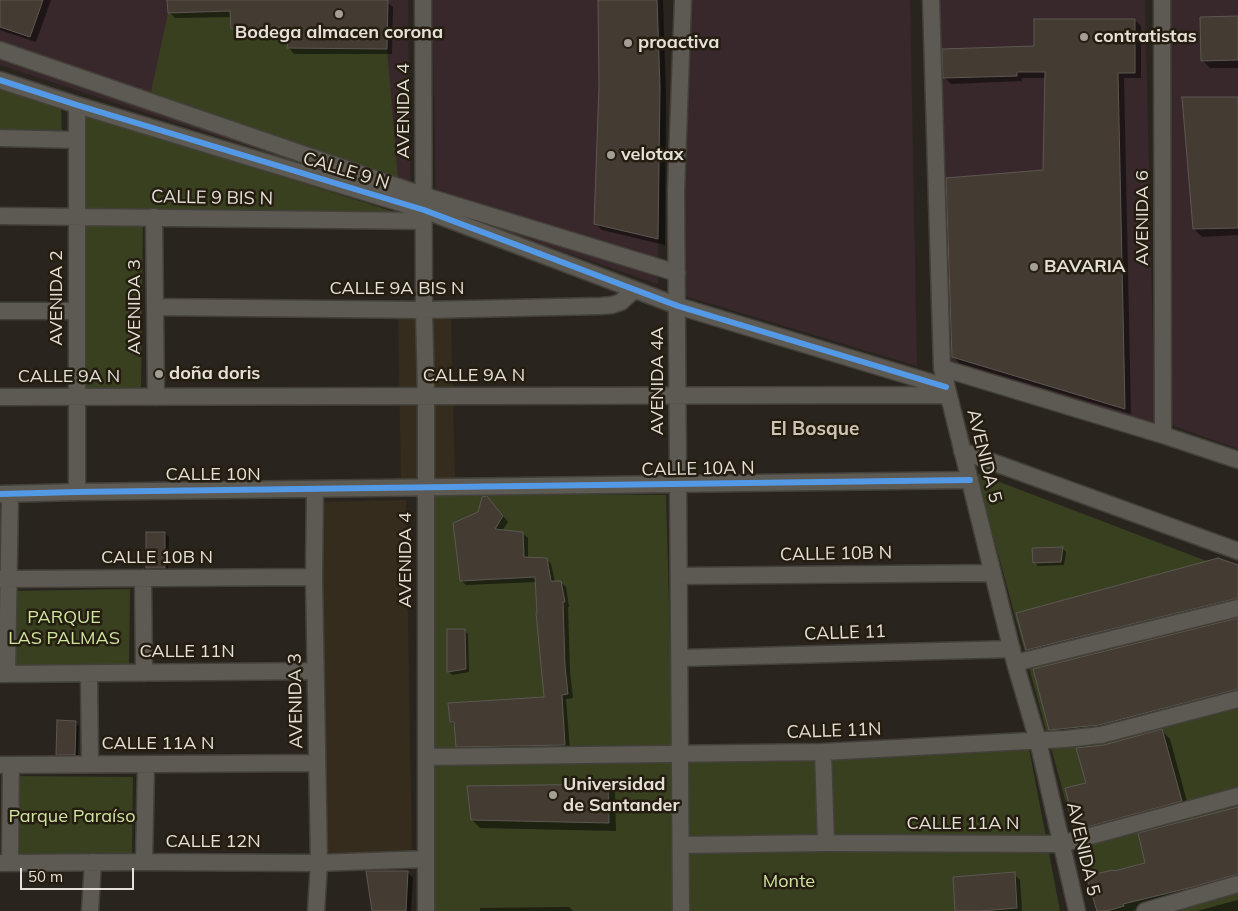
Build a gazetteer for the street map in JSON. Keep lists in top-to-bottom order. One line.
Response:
{"streets":{"street":["AVENIDA 4","CALLE 9 N","CALLE 9 BIS N","AVENIDA 6","CALLE 9A BIS N","AVENIDA 2","AVENIDA 3","CALLE 9A N","AVENIDA 4A","AVENIDA 5","CALLE 10A N","CALLE 10N","CALLE 10B N","CALLE 11","CALLE 11N","CALLE 11A N","CALLE 12N"]},"crossings":[["AVENIDA 4","CALLE 9 N"],["AVENIDA 4","CALLE 9 BIS N"],["AVENIDA 4","CALLE 9A BIS N"],["AVENIDA 4","CALLE 9A N"],["AVENIDA 4","CALLE 10A N"],["AVENIDA 4","CALLE 10N"],["AVENIDA 4","CALLE 11N"],["AVENIDA 4","CALLE 12N"],["CALLE 9 N","CALLE 9 BIS N"],["CALLE 9 N","CALLE 9A BIS N"],["CALLE 9 N","AVENIDA 2"],["CALLE 9 N","CALLE 9A N"],["CALLE 9 N","AVENIDA 4A"],["CALLE 9 N","AVENIDA 5"],["CALLE 9 BIS N","AVENIDA 2"],["CALLE 9 BIS N","AVENIDA 3"],["CALLE 9A BIS N","AVENIDA 3"],["AVENIDA 2","CALLE 9A N"],["AVENIDA 2","CALLE 10N"],["AVENIDA 3","CALLE 9A N"],["AVENIDA 3","CALLE 10N"],["AVENIDA 3","CALLE 10B N"],["AVENIDA 3","CALLE 11N"],["AVENIDA 3","CALLE 11A N"],["AVENIDA 3","CALLE 12N"],["CALLE 9A N","AVENIDA 4A"],["CALLE 9A N","AVENIDA 5"],["AVENIDA 4A","CALLE 10A N"],["AVENIDA 4A","CALLE 10B N"],["AVENIDA 4A","CALLE 11"],["AVENIDA 4A","CALLE 11N"],["AVENIDA 4A","CALLE 11A N"],["AVENIDA 5","CALLE 10A N"],["AVENIDA 5","CALLE 10B N"],["AVENIDA 5","CALLE 11"],["AVENIDA 5","CALLE 11N"],["AVENIDA 5","CALLE 11A N"],["CALLE 10A N","CALLE 10N"]],"districts":["El Bosque"],"parks":["PARQUE LAS PALMAS","Parque Paraíso","Monte"],"places":["Bodega almacen corona","contratistas","proactiva","velotax","BAVARIA","doña doris","Universidad de Santander"],"scale_bar":"50 m"}
